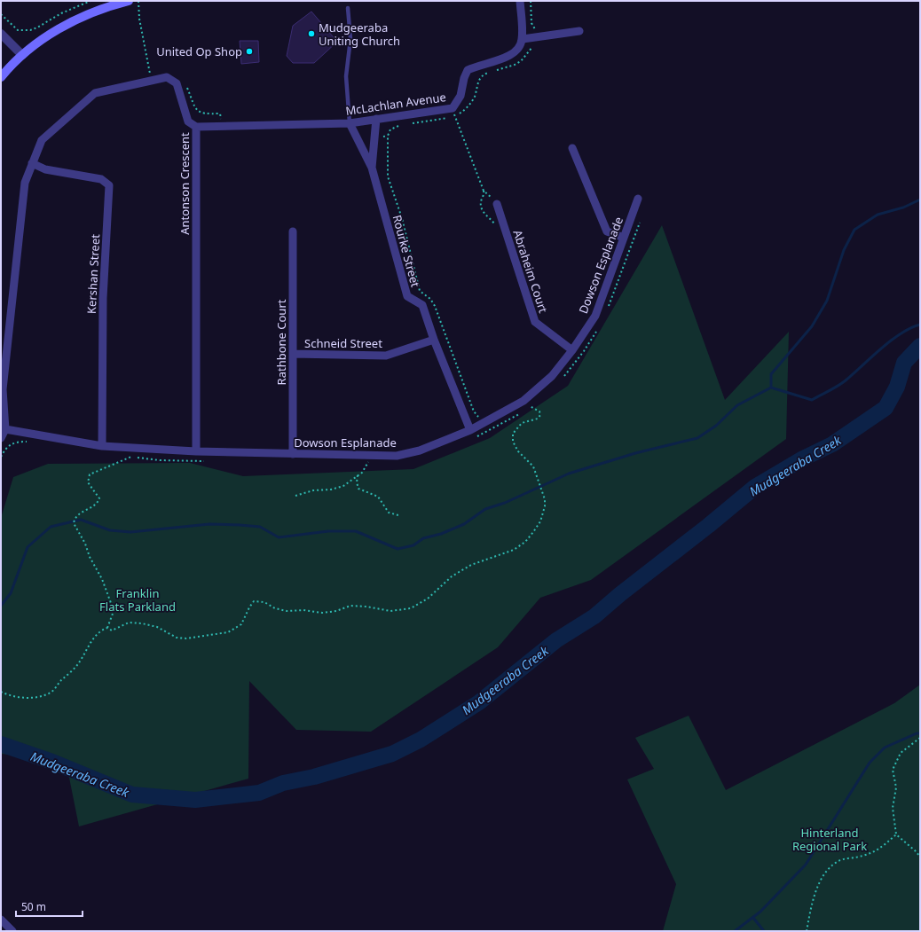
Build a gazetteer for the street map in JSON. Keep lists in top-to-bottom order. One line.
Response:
{"streets":{"street":["McLachlan Avenue","Antonson Crescent","Rourke Street","Dowson Esplanade","Abraheim Court","Kershan Street","Rathbone Court","Schneid Street"]},"crossings":[["McLachlan Avenue","Antonson Crescent"],["McLachlan Avenue","Rourke Street"],["Antonson Crescent","Dowson Esplanade"],["Antonson Crescent","Kershan Street"],["Rourke Street","Dowson Esplanade"],["Rourke Street","Schneid Street"],["Dowson Esplanade","Abraheim Court"],["Dowson Esplanade","Kershan Street"],["Dowson Esplanade","Rathbone Court"],["Rathbone Court","Schneid Street"]],"water":["Mudgeeraba Creek"],"parks":["Franklin Flats Parkland","Hinterland Regional Park"],"places":["Mudgeeraba Uniting Church","United Op Shop"],"scale_bar":"50 m"}
